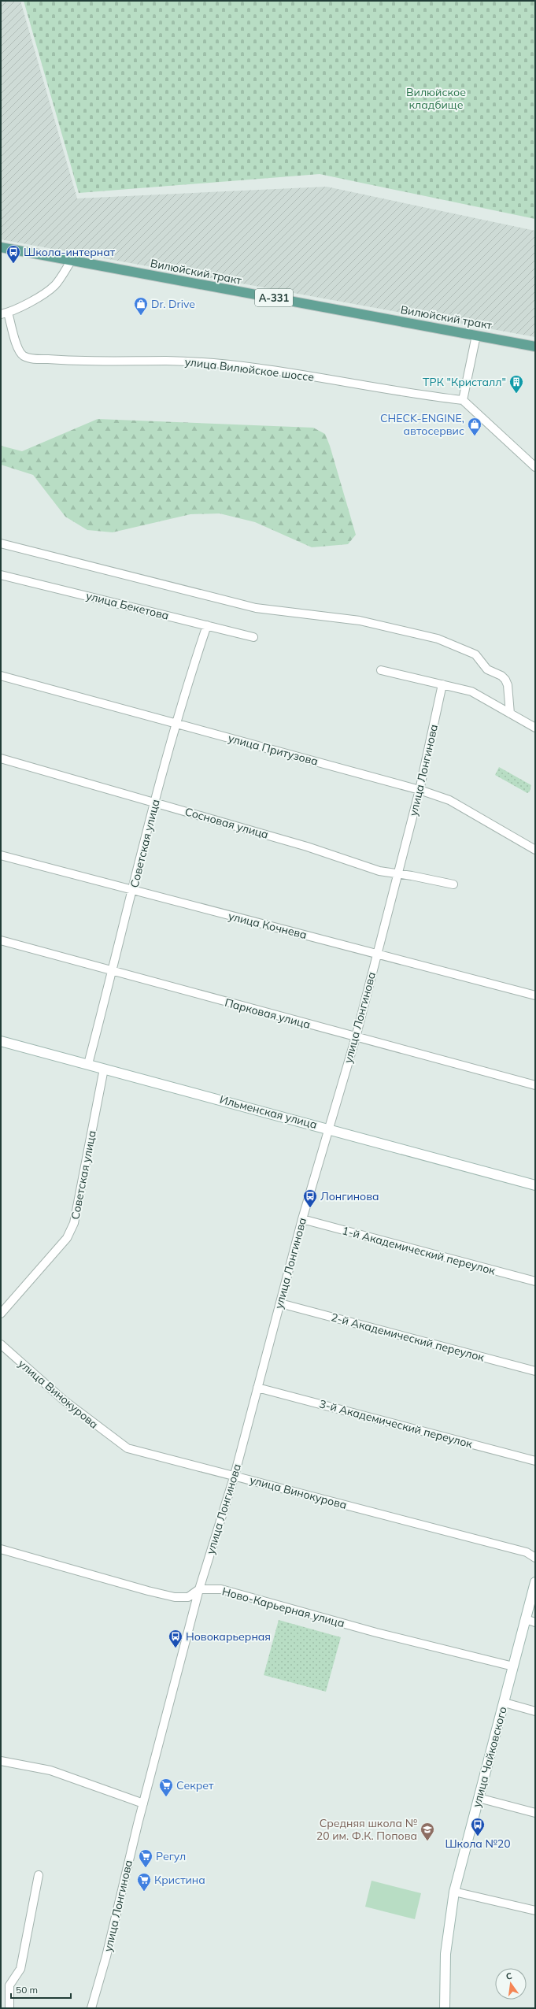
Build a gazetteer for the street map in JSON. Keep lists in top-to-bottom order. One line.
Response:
{"streets":{"main road":["Вилюйский тракт","А-331","Ильменская улица","улица Чайковского"],"street":["улица Вилюйское шоссе","улица Бекетова","улица Притузова","улица Лонгинова","Сосновая улица","Советская улица","улица Кочнева","Парковая улица","1-й Академический переулок","2-й Академический переулок","улица Винокурова","3-й Академический переулок","Ново-Карьерная улица"]},"crossings":[["улица Бекетова","Советская улица"],["улица Притузова","улица Лонгинова"],["улица Притузова","Советская улица"],["улица Лонгинова","Сосновая улица"],["улица Лонгинова","улица Кочнева"],["улица Лонгинова","Парковая улица"],["улица Лонгинова","Ильменская улица"],["улица Лонгинова","1-й Академический переулок"],["улица Лонгинова","2-й Академический переулок"],["улица Лонгинова","улица Винокурова"],["улица Лонгинова","3-й Академический переулок"],["улица Лонгинова","Ново-Карьерная улица"],["Сосновая улица","Советская улица"],["Советская улица","улица Кочнева"],["Советская улица","Парковая улица"],["Советская улица","Ильменская улица"],["Ново-Карьерная улица","улица Чайковского"]],"parks":["Вилюйское кладбище"],"places":{"bus stop":["Школа-интернат","Лонгинова","Новокарьерная","Школа №20"],"shop":["Dr. Drive","CHECK-ENGINE, автосервис"],"building":["ТРК \"Кристалл\""],"supermarket":["Секрет","Регул","Кристина"],"school or university":["Средняя школа № 20 им. Ф.К. Попова"]},"scale_bar":"50 m","north":"top"}
